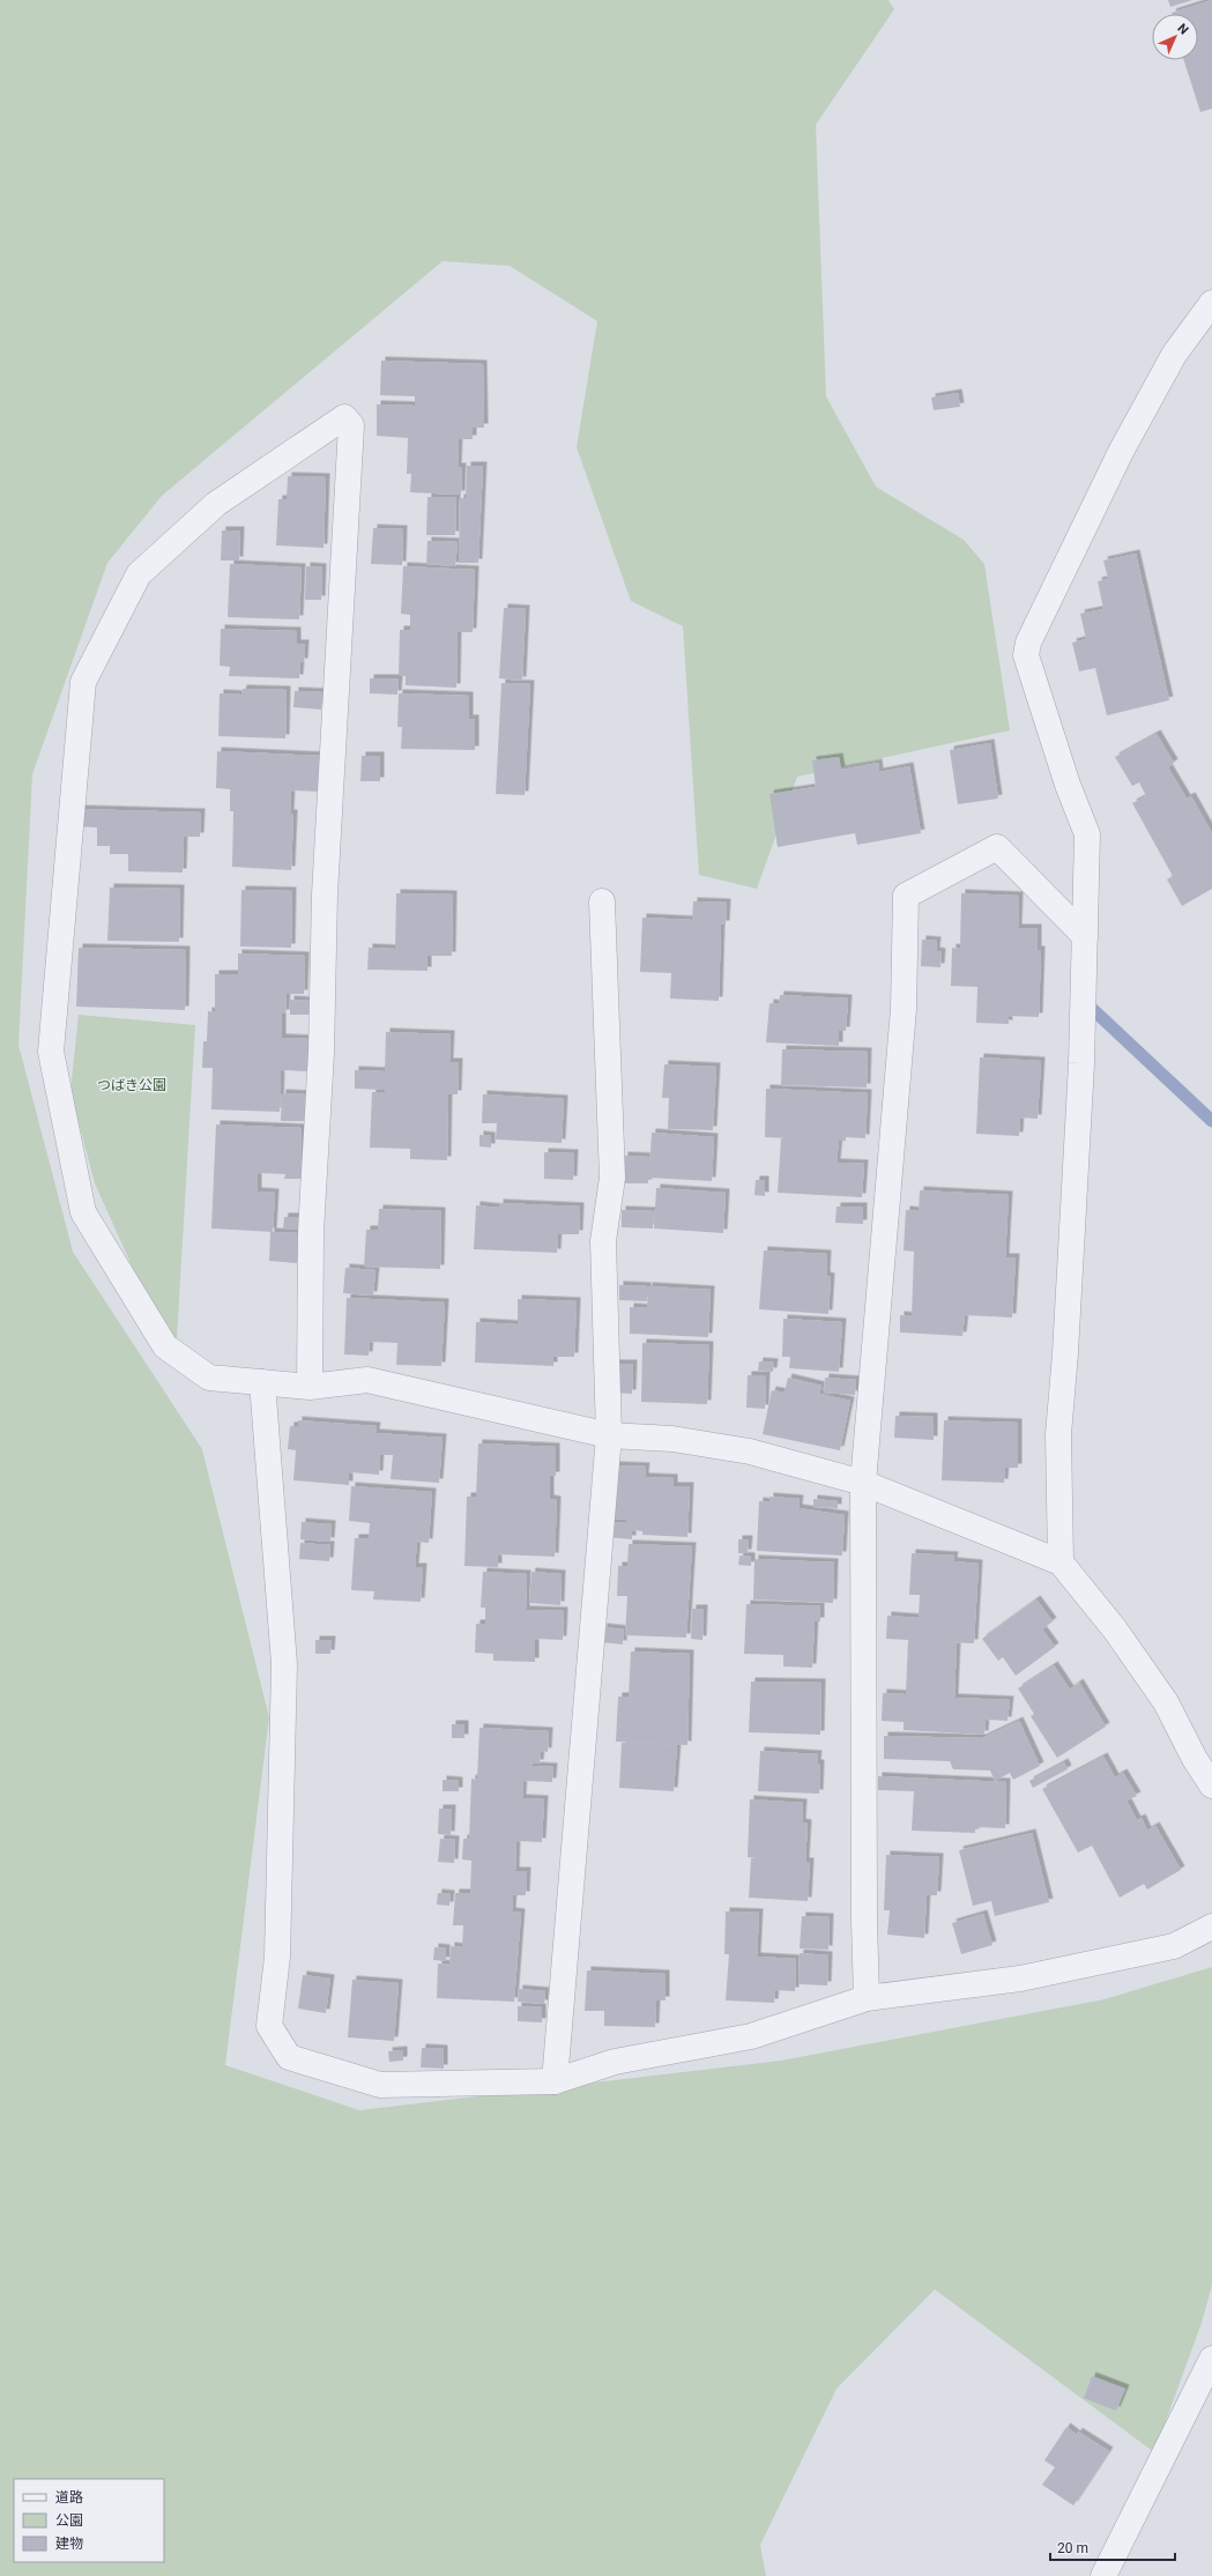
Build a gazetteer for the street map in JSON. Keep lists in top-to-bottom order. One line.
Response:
{"parks":["つばき公園"],"legend":["道路","公園","建物"],"scale_bar":"20 m","north":"top right"}
